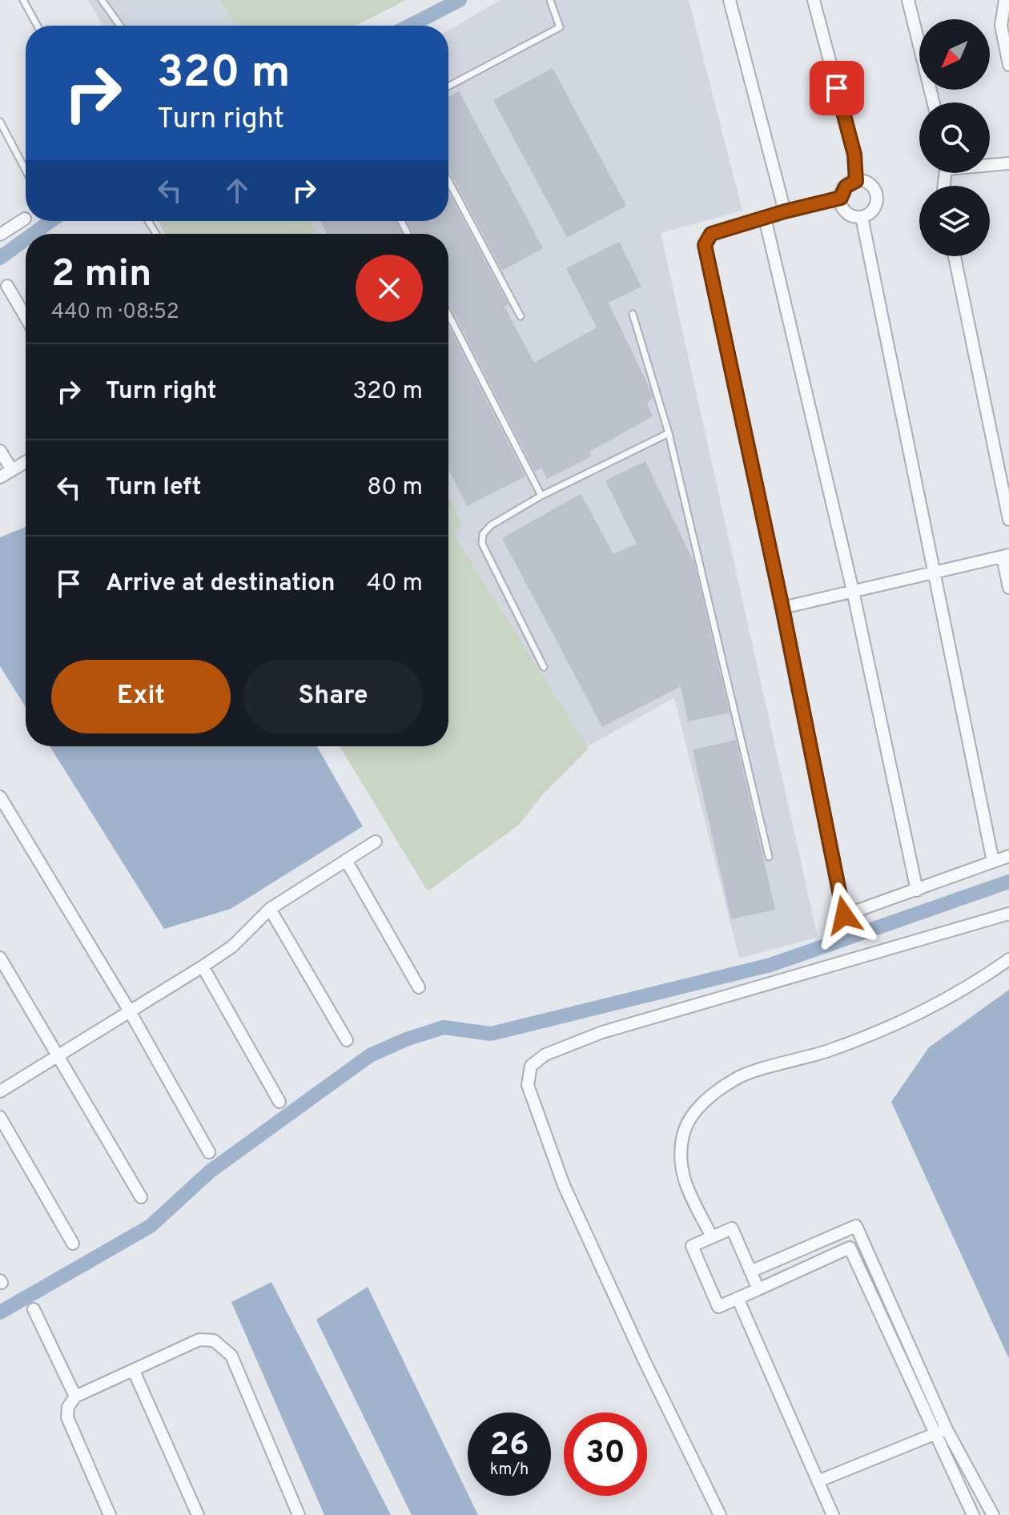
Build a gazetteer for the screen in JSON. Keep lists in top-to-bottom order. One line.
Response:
{"north":"bottom left","page":{"turn":["320 m","Turn right"],"heading":["2 min","440 m · 08:52"],"list":[{"name":"Turn right","value":"320 m"},{"name":"Turn left","value":"80 m"},{"name":"Arrive at destination","value":"40 m"}],"buttons":["Exit","Share"],"speed":"26 km/h","limit":"30"}}
